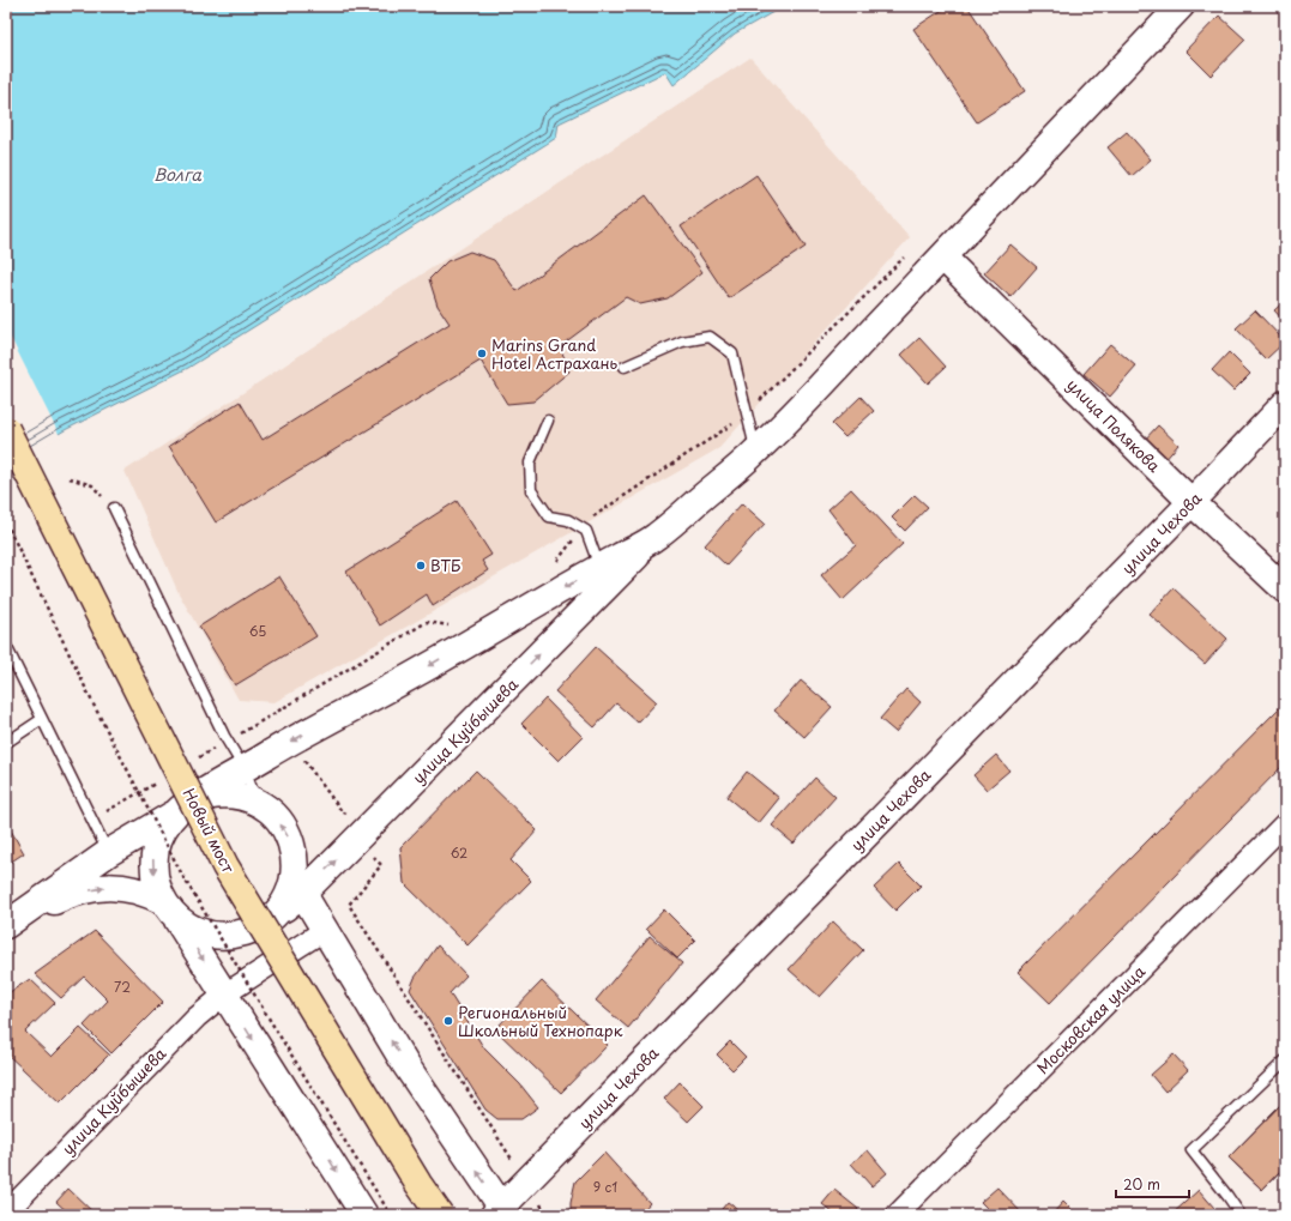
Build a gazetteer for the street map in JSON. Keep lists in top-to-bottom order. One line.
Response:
{"streets":{"highway":["Новый мост"],"street":["улица Полякова","улица Чехова","улица Куйбышева","Московская улица"]},"crossings":[["улица Полякова","улица Чехова"]],"water":["Волга"],"places":["Marins Grand Hotel Астрахань","ВТБ","Региональный Школьный Технопарк"],"house_numbers":["65","62","72","9 с1"],"scale_bar":"20 m"}
